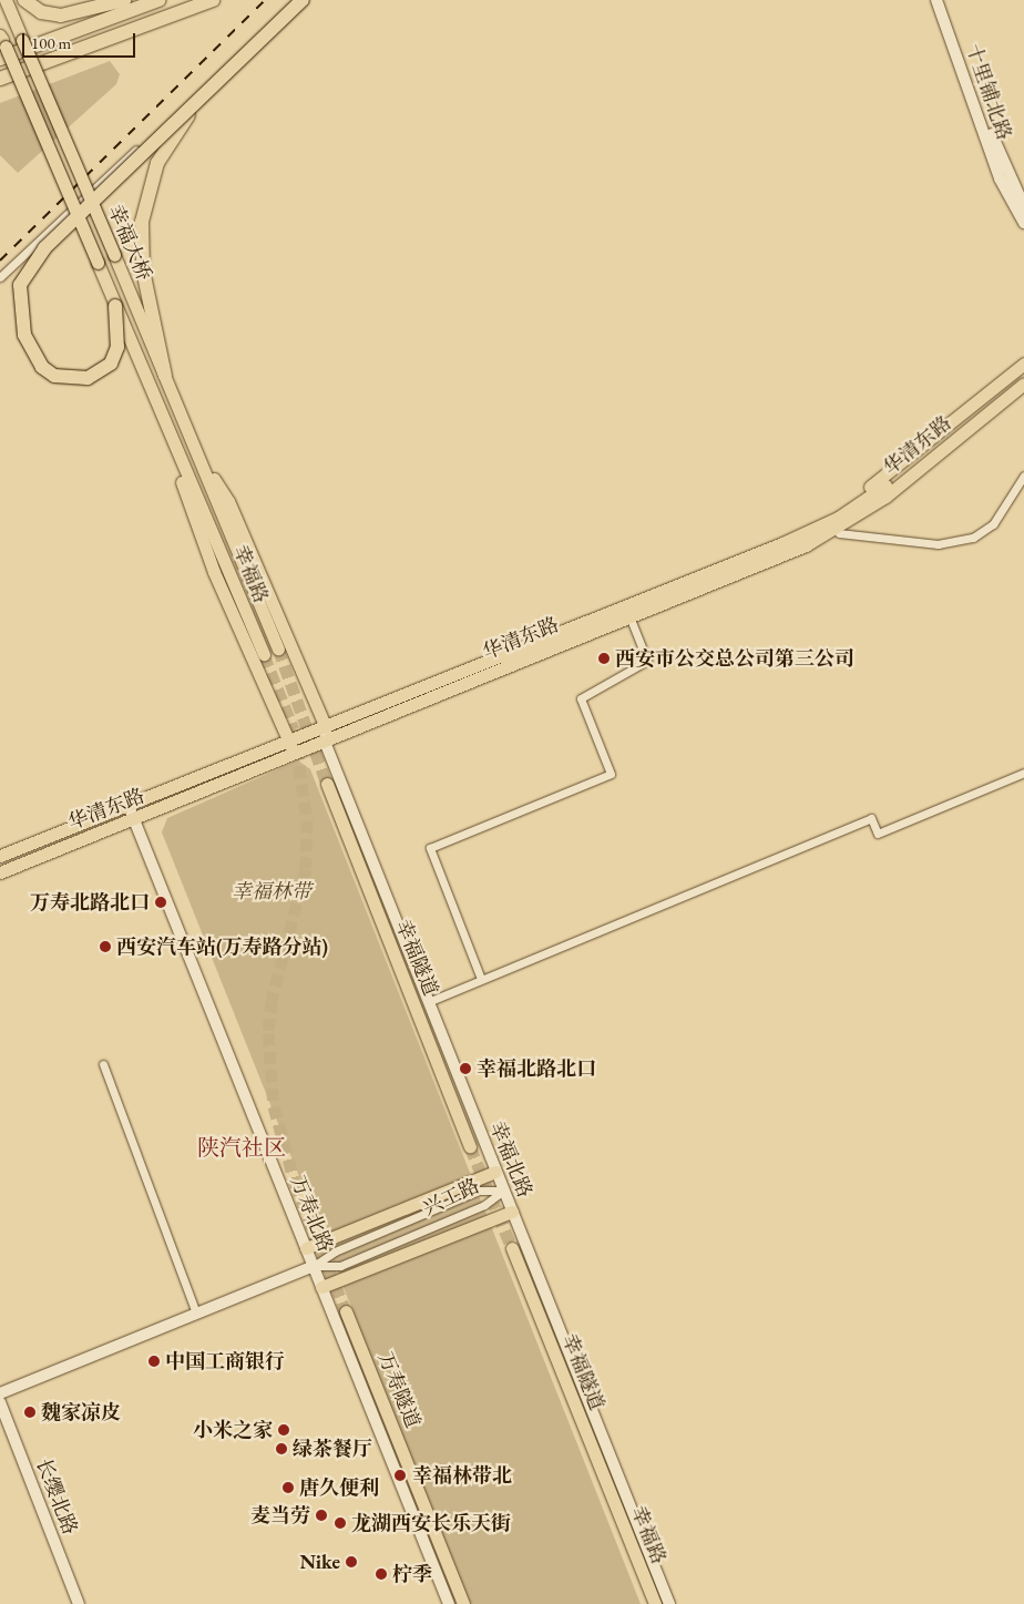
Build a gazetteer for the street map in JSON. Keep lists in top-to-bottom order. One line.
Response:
{"streets":{"main road":["十里铺北路","幸福大桥","华清东路","幸福路","幸福隧道","幸福北路","兴工路","万寿北路","万寿隧道","长缨北路"]},"crossings":[["幸福大桥","幸福路"],["华清东路","幸福北路"],["华清东路","万寿北路"],["幸福路","幸福隧道"],["幸福北路","兴工路"],["兴工路","万寿北路"]],"districts":["陕汽社区"],"parks":["幸福林带"],"places":["西安市公交总公司第三公司","万寿北路北口","西安汽车站(万寿路分站)","幸福北路北口","中国工商银行","魏家凉皮","小米之家","绿茶餐厅","幸福林带北","唐久便利","麦当劳","龙湖西安长乐天街","Nike","柠季"],"scale_bar":"100 m"}
